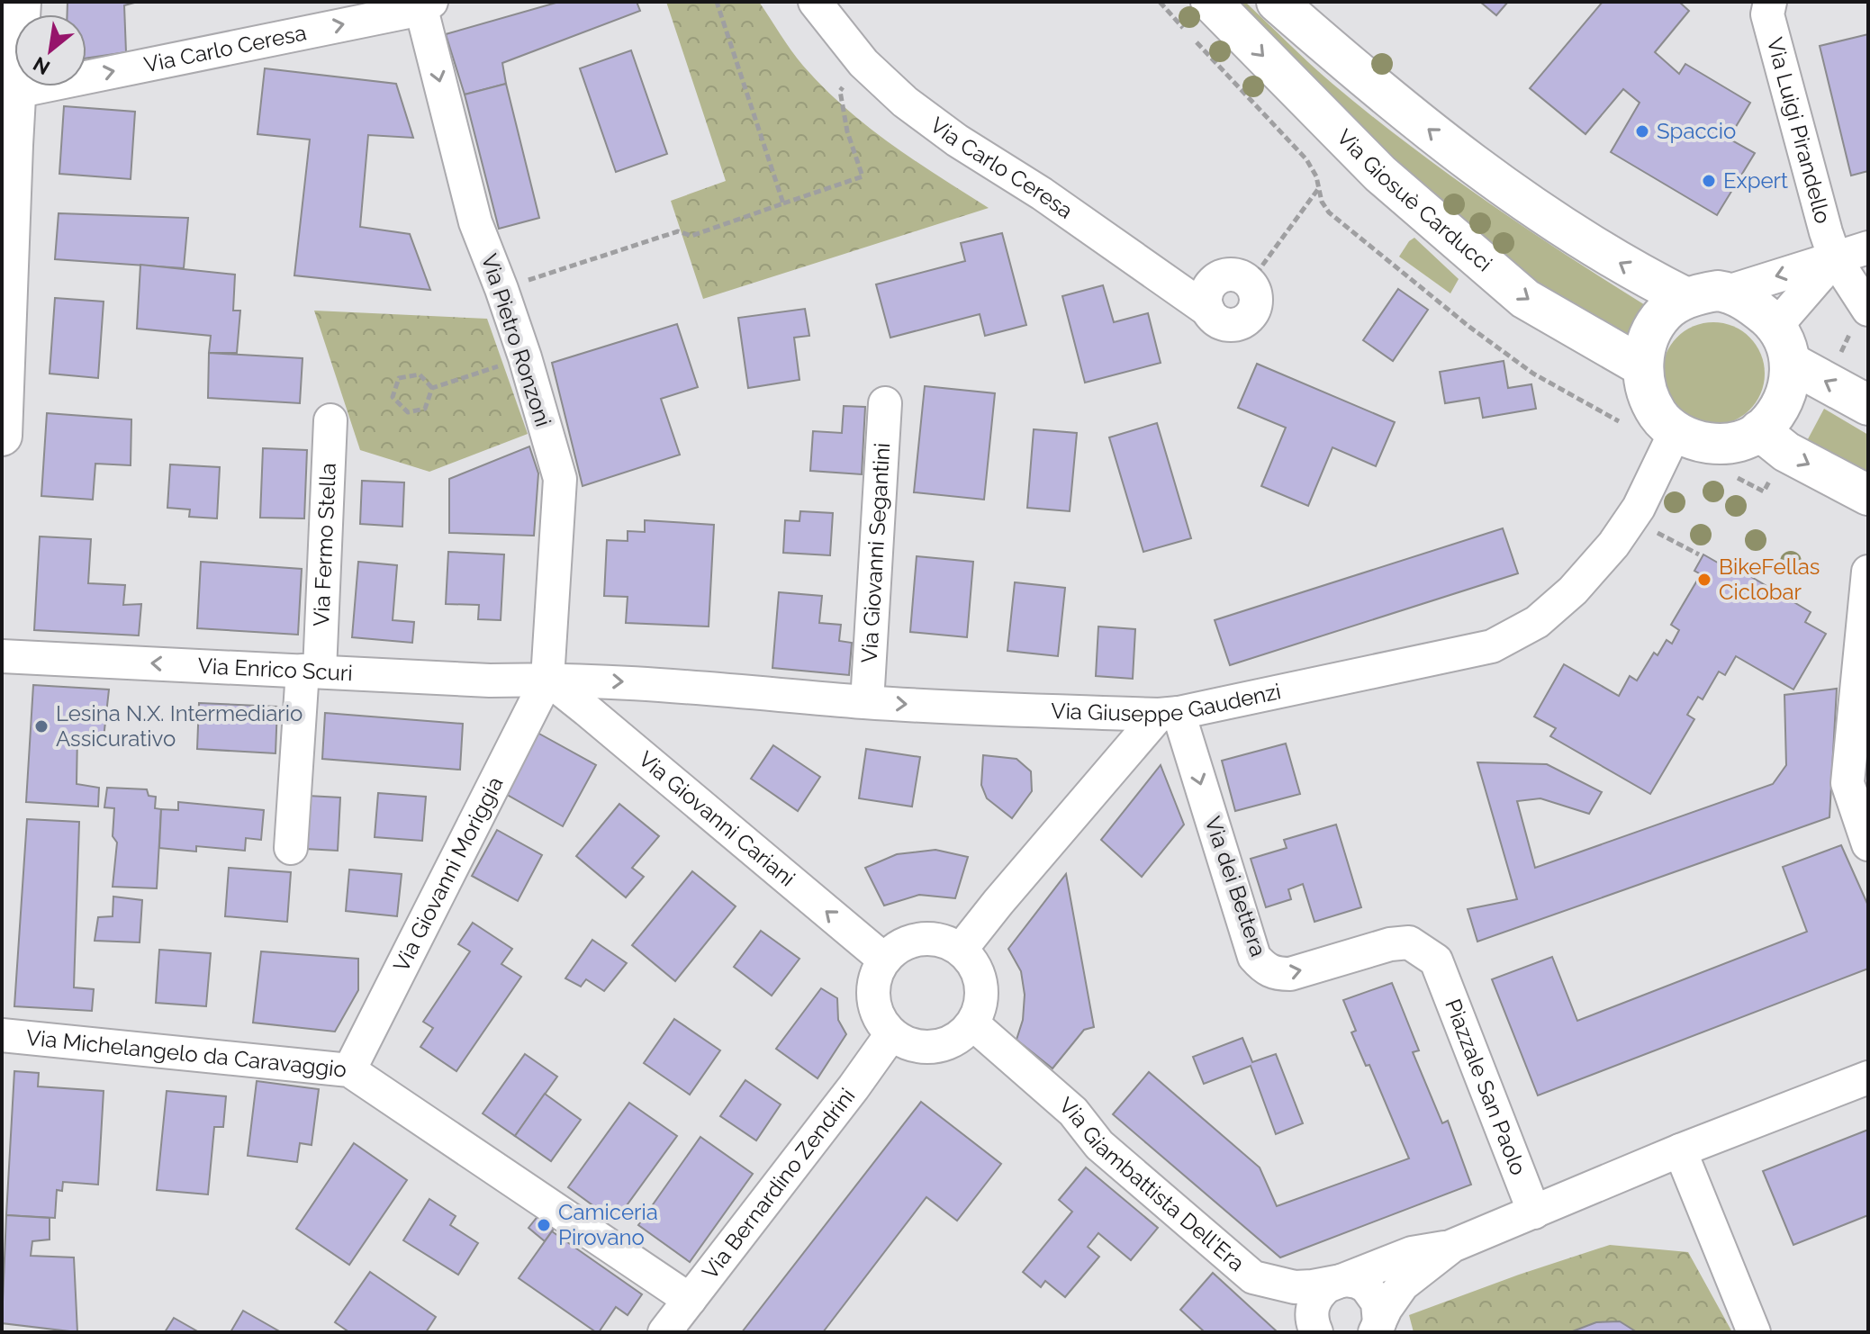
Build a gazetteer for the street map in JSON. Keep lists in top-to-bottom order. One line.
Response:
{"streets":{"main road":["Via Giosuè Carducci"],"street":["Via Carlo Ceresa","Via Luigi Pirandello","Via Pietro Ronzoni","Via Fermo Stella","Via Giovanni Segantini","Via Enrico Scuri","Via Giuseppe Gaudenzi","Via Giovanni Cariani","Via Giovanni Moriggia","Via dei Bettera","Via Michelangelo da Caravaggio","Piazzale San Paolo","Via Bernardino Zendrini","Via Giambattista Dell'Era"]},"crossings":[["Via Carlo Ceresa","Via Pietro Ronzoni"],["Via Giosuè Carducci","Via Giuseppe Gaudenzi"],["Via Pietro Ronzoni","Via Enrico Scuri"],["Via Pietro Ronzoni","Via Giuseppe Gaudenzi"],["Via Pietro Ronzoni","Via Giovanni Cariani"],["Via Pietro Ronzoni","Via Giovanni Moriggia"],["Via Fermo Stella","Via Enrico Scuri"],["Via Giovanni Segantini","Via Giuseppe Gaudenzi"],["Via Enrico Scuri","Via Giuseppe Gaudenzi"],["Via Enrico Scuri","Via Giovanni Cariani"],["Via Enrico Scuri","Via Giovanni Moriggia"],["Via Giuseppe Gaudenzi","Via Giovanni Cariani"],["Via Giuseppe Gaudenzi","Via Giovanni Moriggia"],["Via Giuseppe Gaudenzi","Via dei Bettera"],["Via Giovanni Cariani","Via Giovanni Moriggia"],["Via Giovanni Cariani","Via Bernardino Zendrini"],["Via Giovanni Cariani","Via Giambattista Dell'Era"],["Via Giovanni Moriggia","Via Michelangelo da Caravaggio"],["Via dei Bettera","Piazzale San Paolo"],["Via Michelangelo da Caravaggio","Via Bernardino Zendrini"],["Via Bernardino Zendrini","Via Giambattista Dell'Era"]],"one_way":["Via Carlo Ceresa","Via Pietro Ronzoni","Via Enrico Scuri","Via Giuseppe Gaudenzi","Via Giovanni Cariani"],"places":["Spaccio","Expert","BikeFellas Ciclobar","Lesina N.X. Intermediario Assicurativo","Camiceria Pirovano"],"north":"bottom left"}
